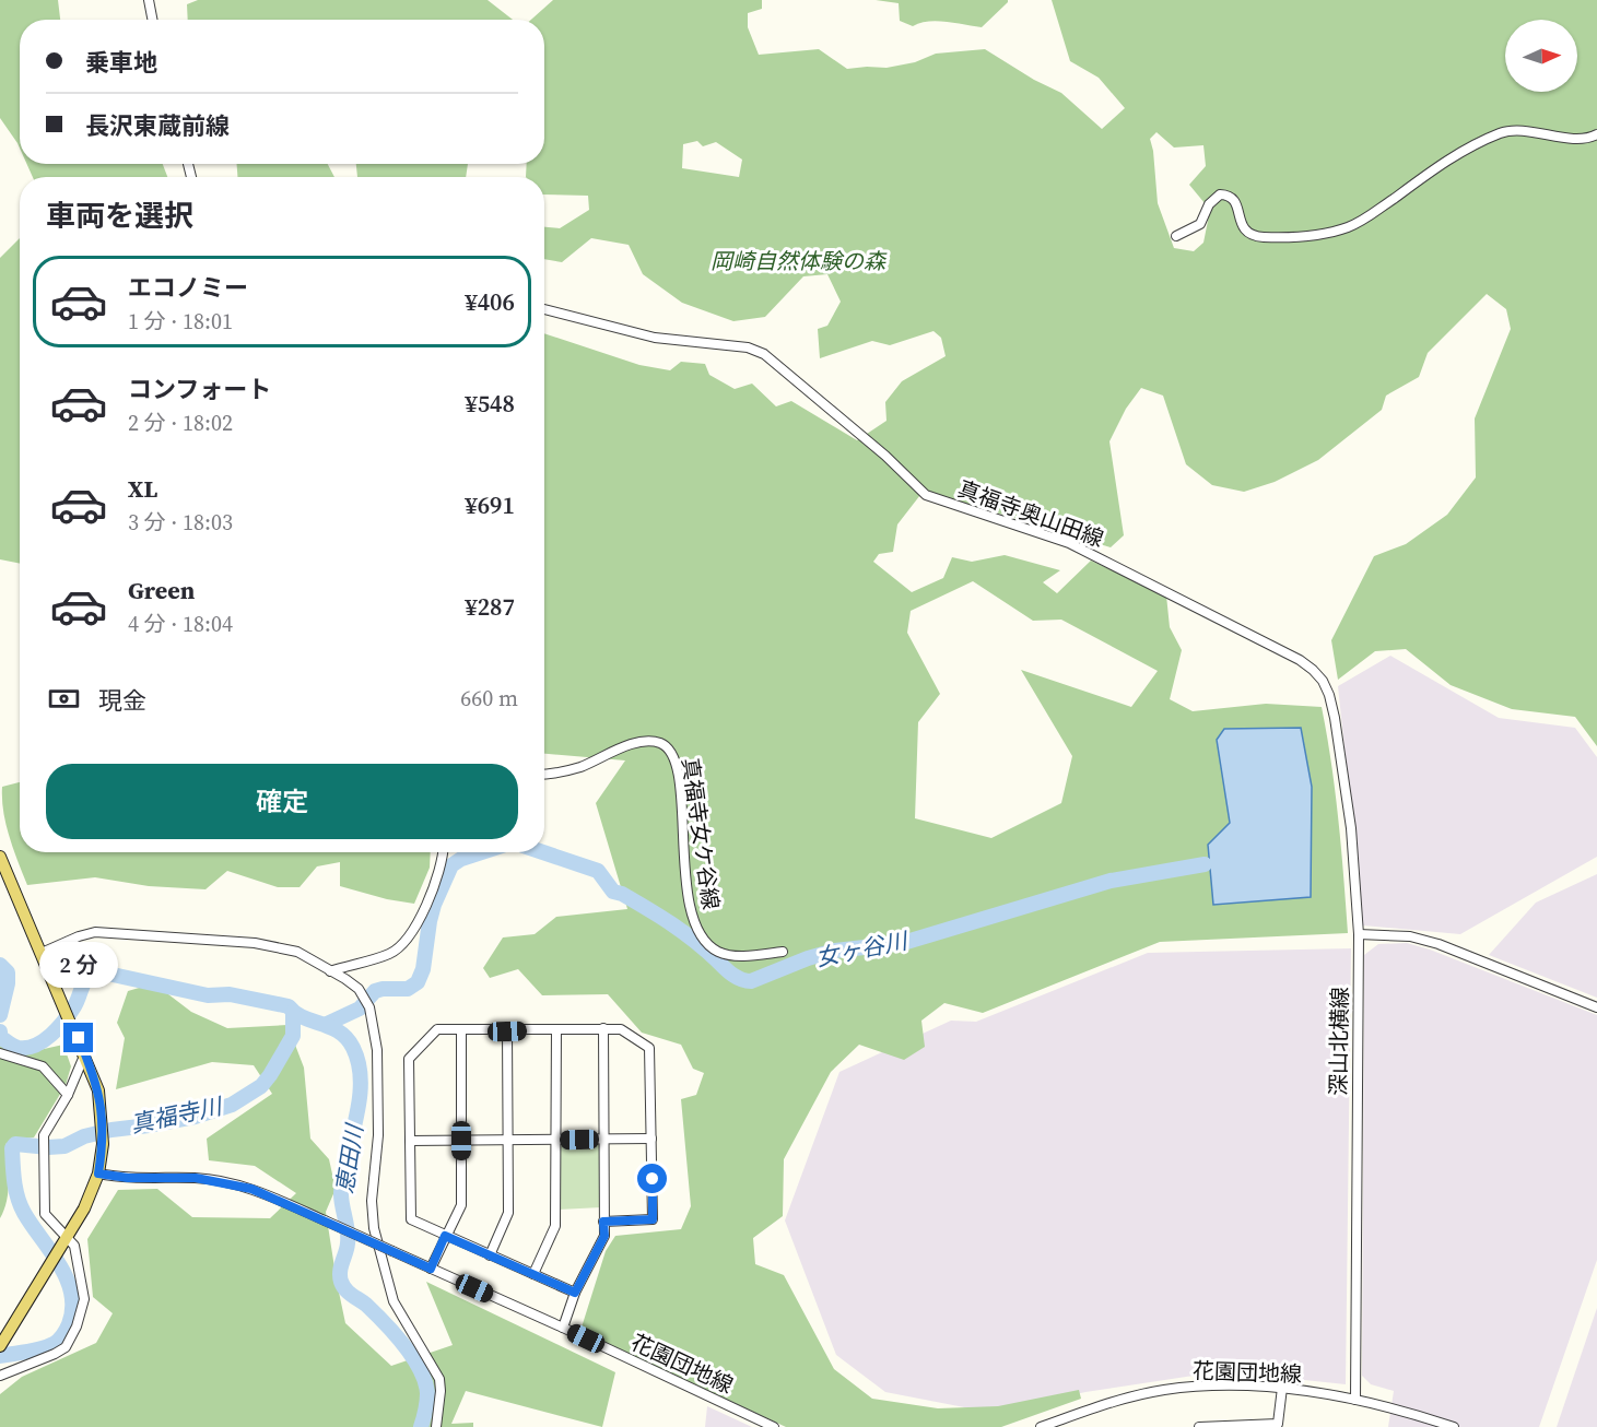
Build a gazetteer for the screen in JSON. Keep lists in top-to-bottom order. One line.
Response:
{"streets":{"street":["真福寺奥山田線","真福寺女ケ谷線","深山北横線","花園団地線"]},"crossings":[["真福寺奥山田線","深山北横線"],["深山北横線","花園団地線"]],"water":["女ヶ谷川","真福寺川","恵田川"],"parks":["岡崎自然体験の森"],"north":"right","page":{"banner":["乗車地","長沢東蔵前線"],"heading":"車両を選択","list":[{"name":"エコノミー","note":"1 分 · 18:01","value":"¥406"},{"name":"コンフォート","note":"2 分 · 18:02","value":"¥548"},{"name":"XL","note":"3 分 · 18:03","value":"¥691"},{"name":"Green","note":"4 分 · 18:04","value":"¥287"}],"pay":["現金","660 m"],"buttons":"確定","bubble":"2 分"}}
